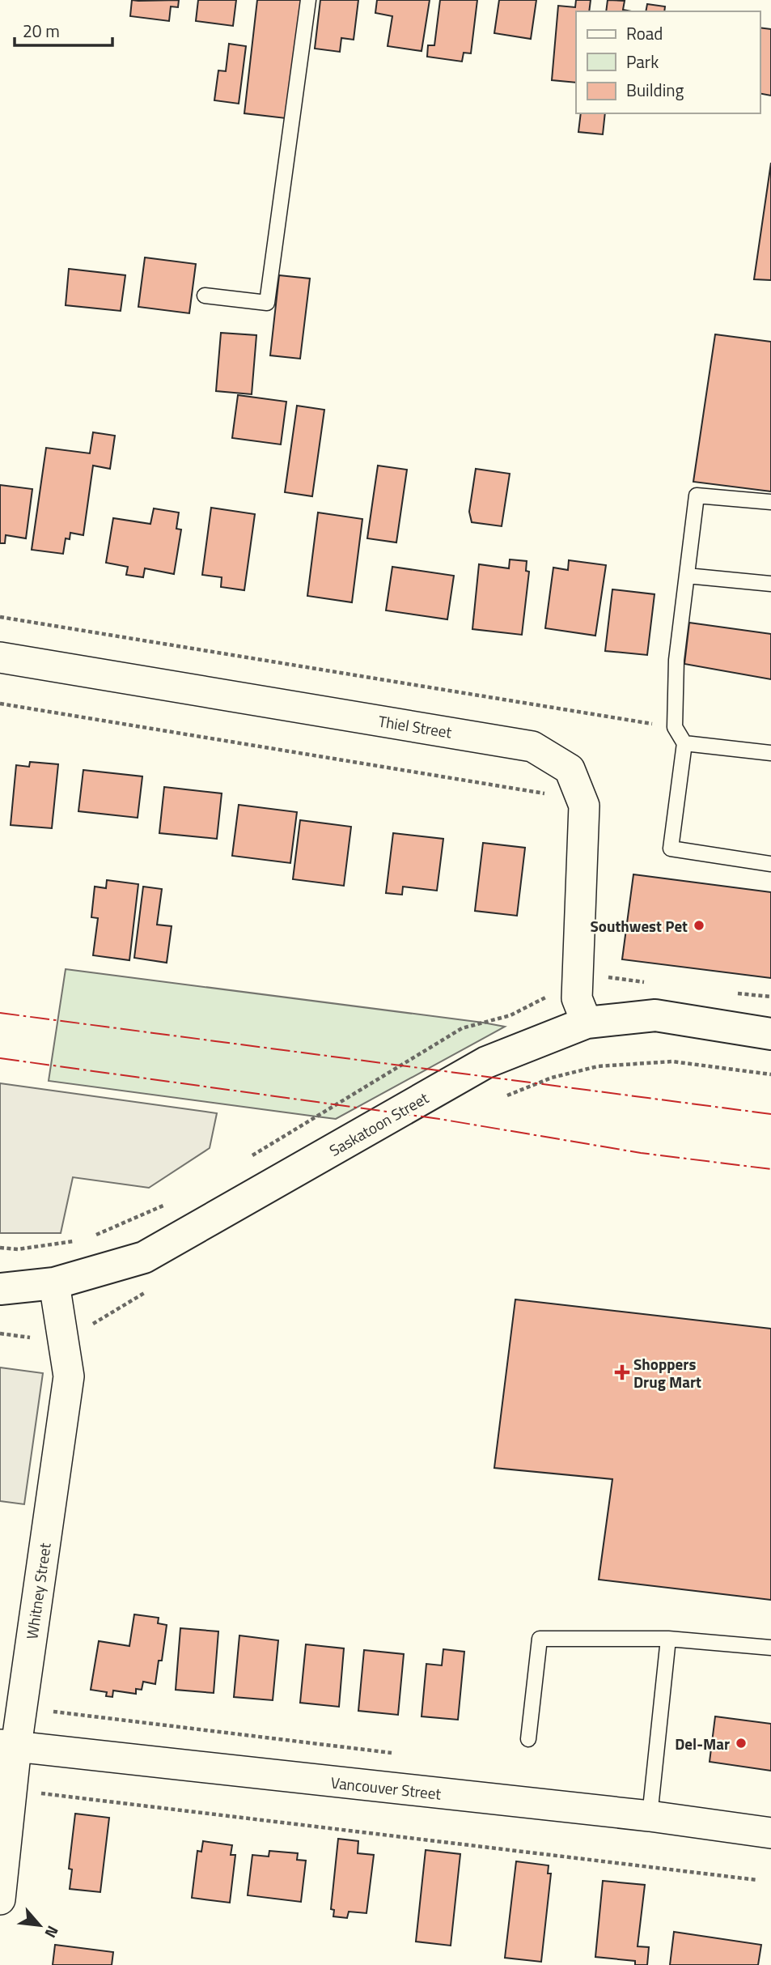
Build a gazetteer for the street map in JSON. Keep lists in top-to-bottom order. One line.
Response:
{"streets":{"street":["Thiel Street","Saskatoon Street","Whitney Street","Vancouver Street"]},"crossings":[["Thiel Street","Saskatoon Street"],["Saskatoon Street","Whitney Street"],["Whitney Street","Vancouver Street"]],"places":{"other":["Southwest Pet","Del-Mar"],"health":["Shoppers Drug Mart"]},"legend":["Road","Park","Building"],"scale_bar":"20 m","north":"bottom right"}
